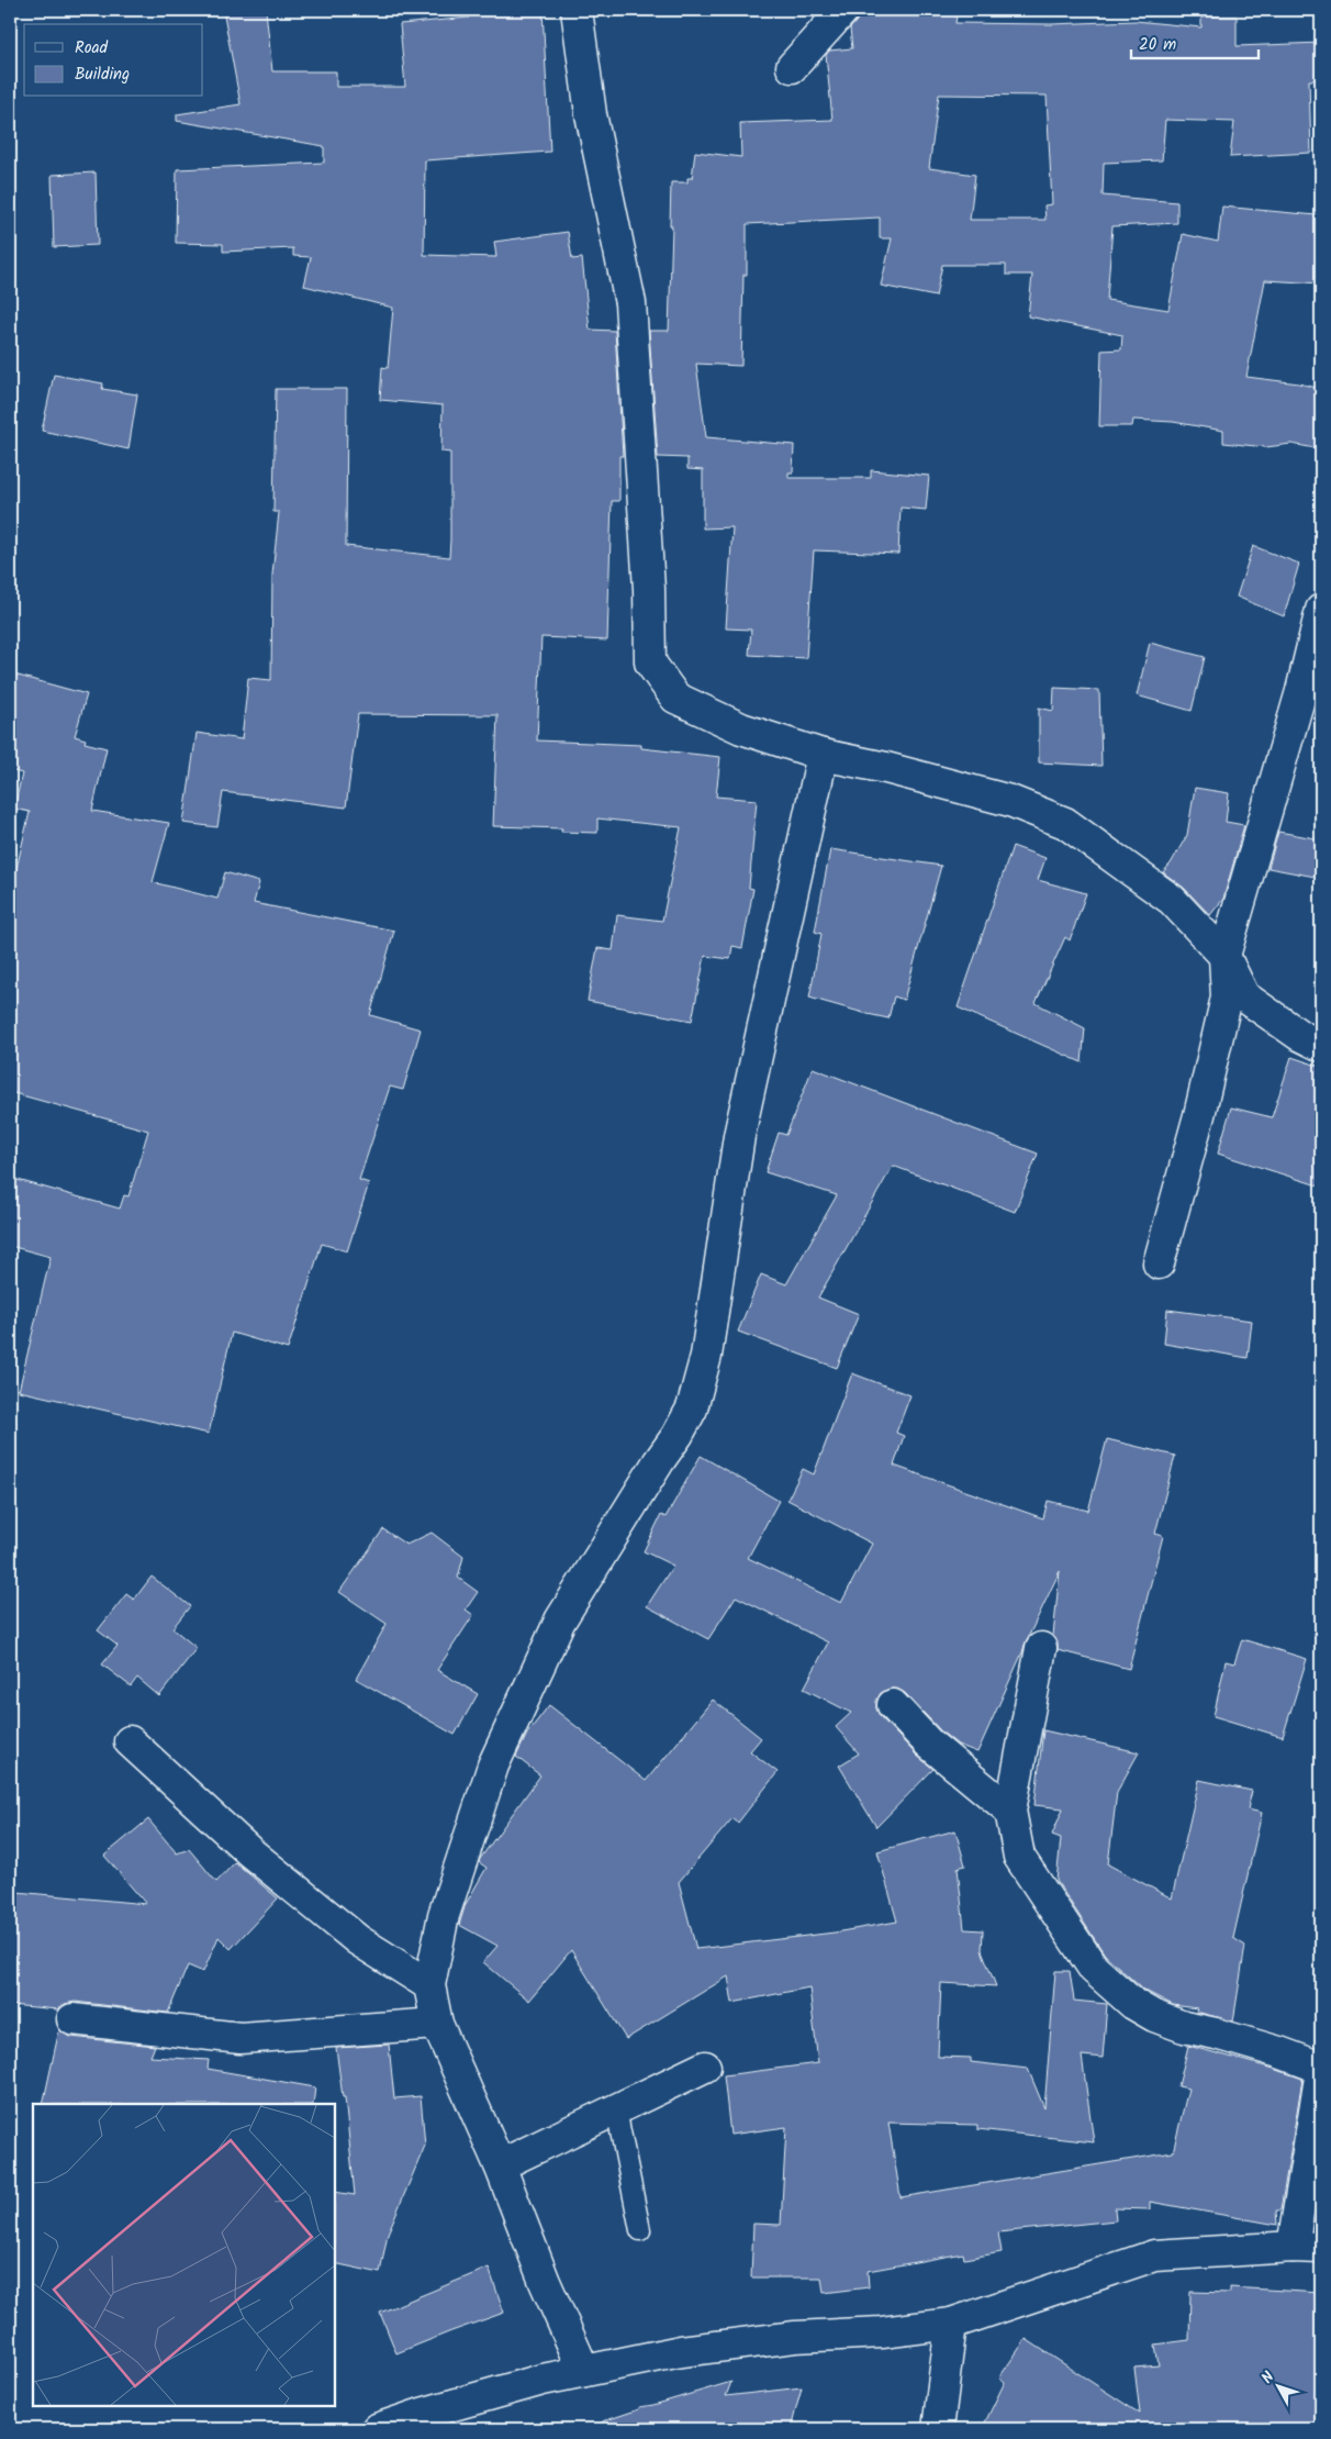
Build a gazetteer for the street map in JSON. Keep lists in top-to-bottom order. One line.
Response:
{"legend":["Road","Building"],"scale_bar":"20 m","north":"top left"}
